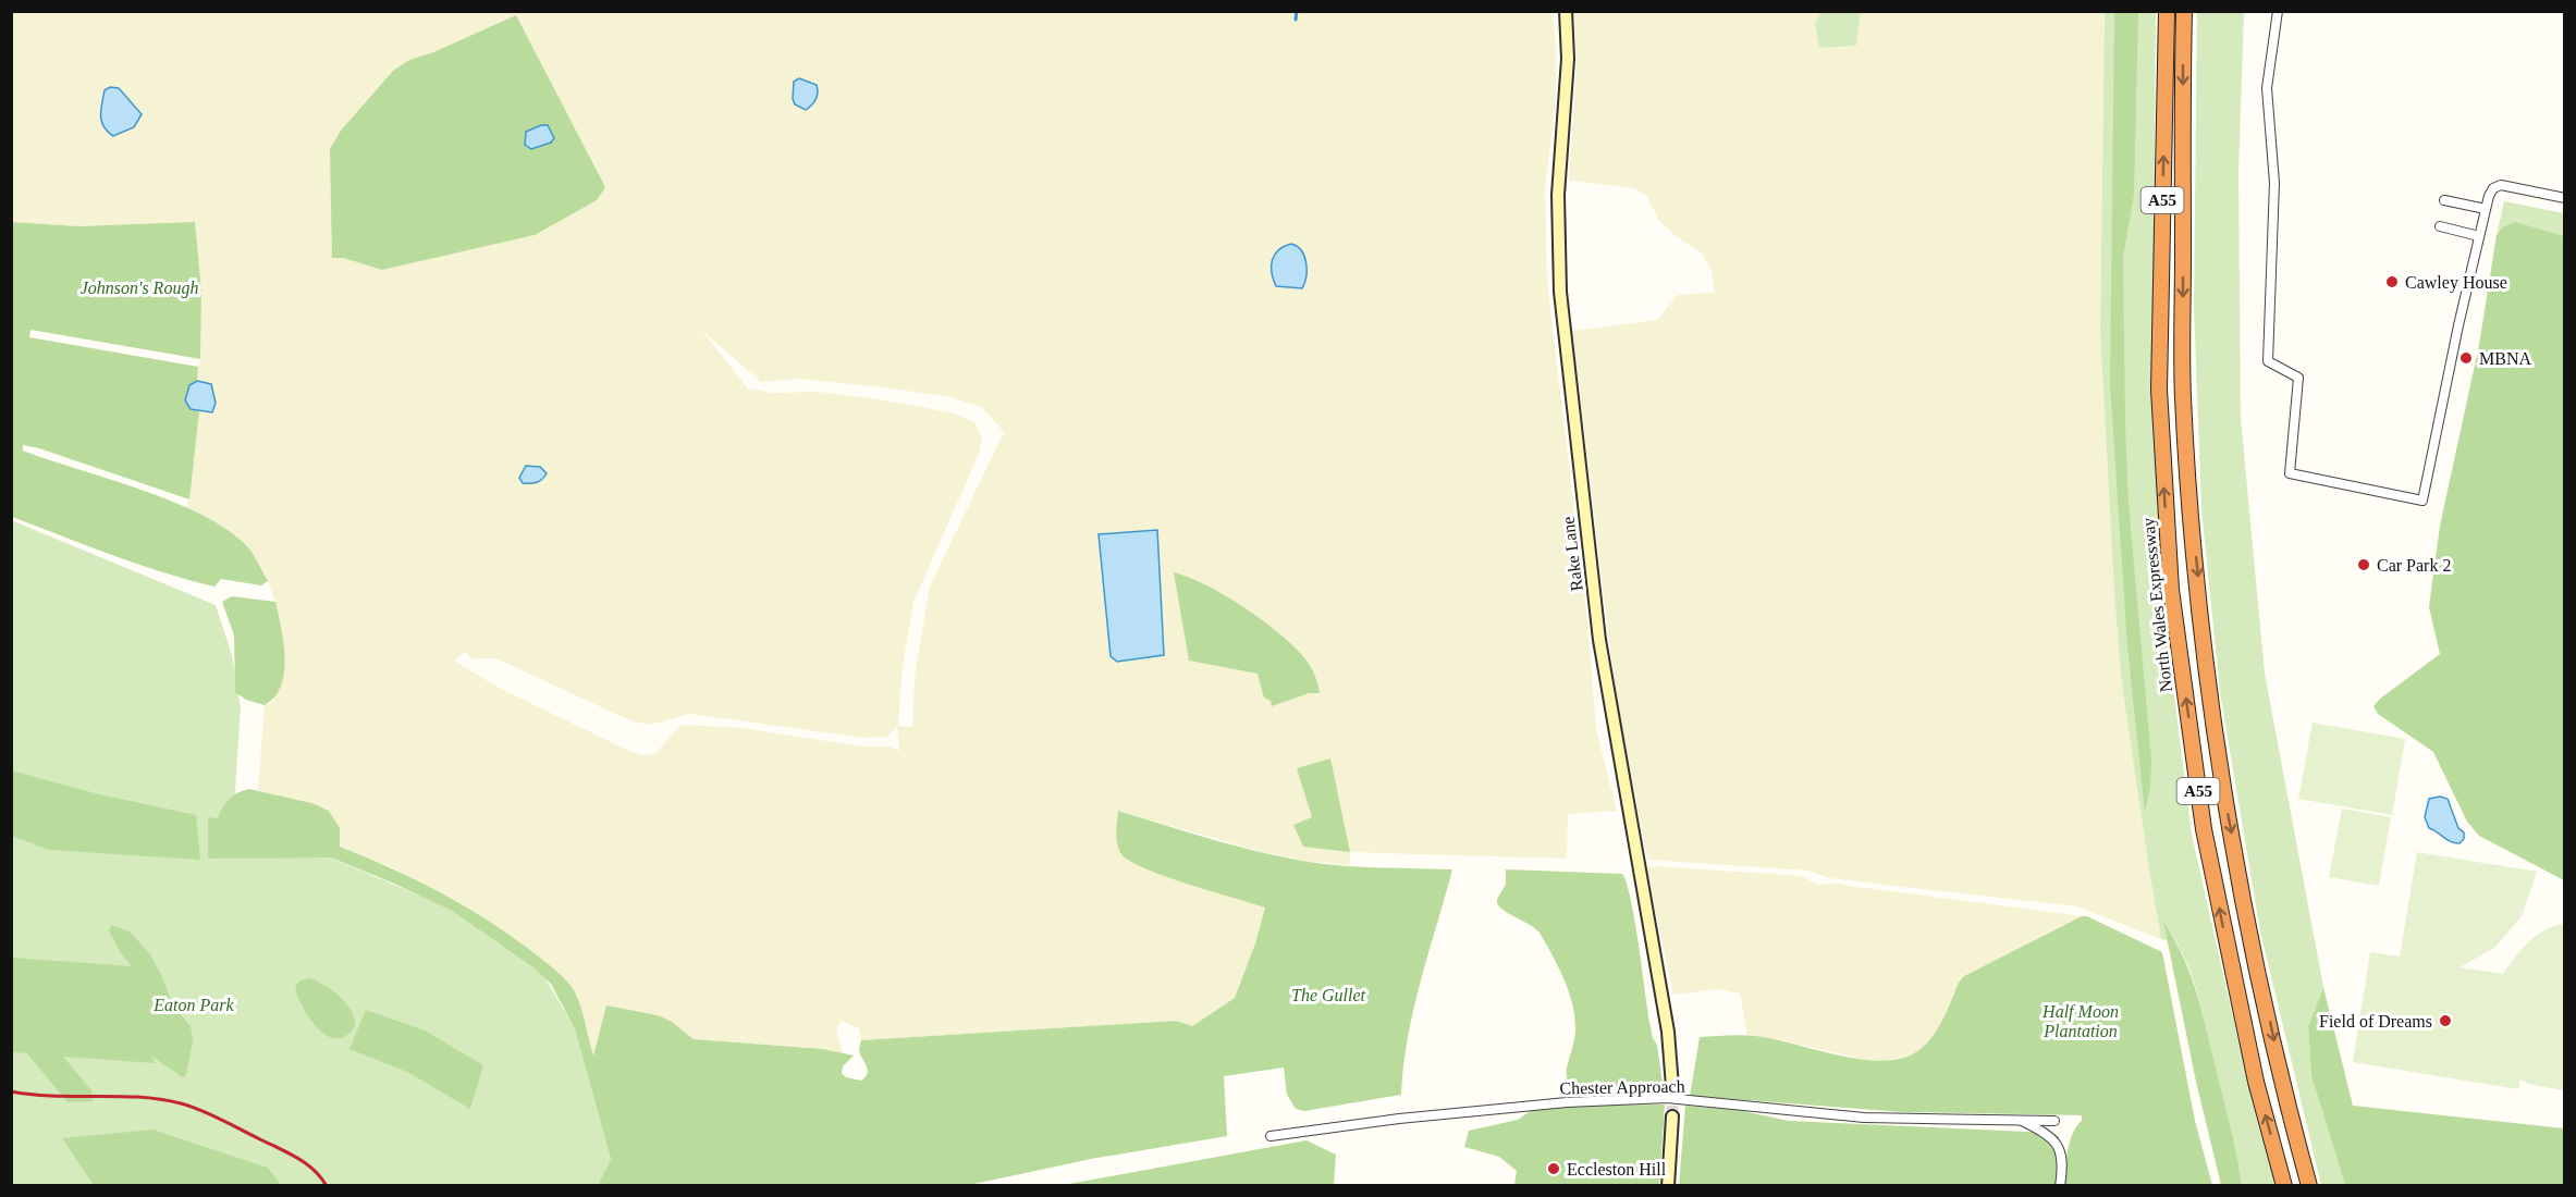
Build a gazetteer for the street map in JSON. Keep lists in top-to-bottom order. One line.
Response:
{"streets":{"highway":["A55","North Wales Expressway"],"street":["Rake Lane","Chester Approach"]},"parks":["Johnson's Rough","The Gullet","Eaton Park","Half Moon Plantation"],"places":["Cawley House","MBNA","Car Park 2","Field of Dreams","Eccleston Hill"]}
